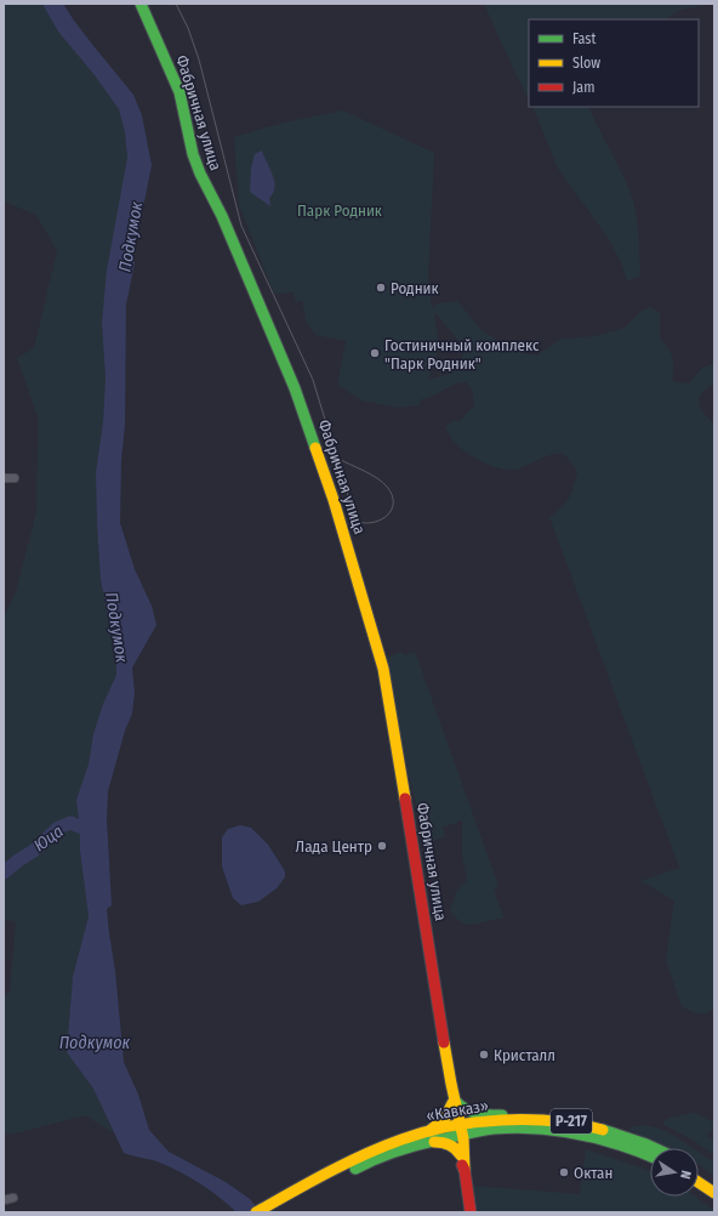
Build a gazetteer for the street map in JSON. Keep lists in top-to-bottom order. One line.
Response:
{"streets":{"main road":["Фабричная улица","«Кавказ»","Р-217"]},"crossings":[["Фабричная улица","«Кавказ»"]],"water":["Подкумок","Юца"],"parks":["Парк Родник"],"places":["Родник","Гостиничный комплекс \"Парк Родник\"","Лада Центр","Кристалл","Октан"],"legend":["Fast","Slow","Jam"],"north":"right"}
